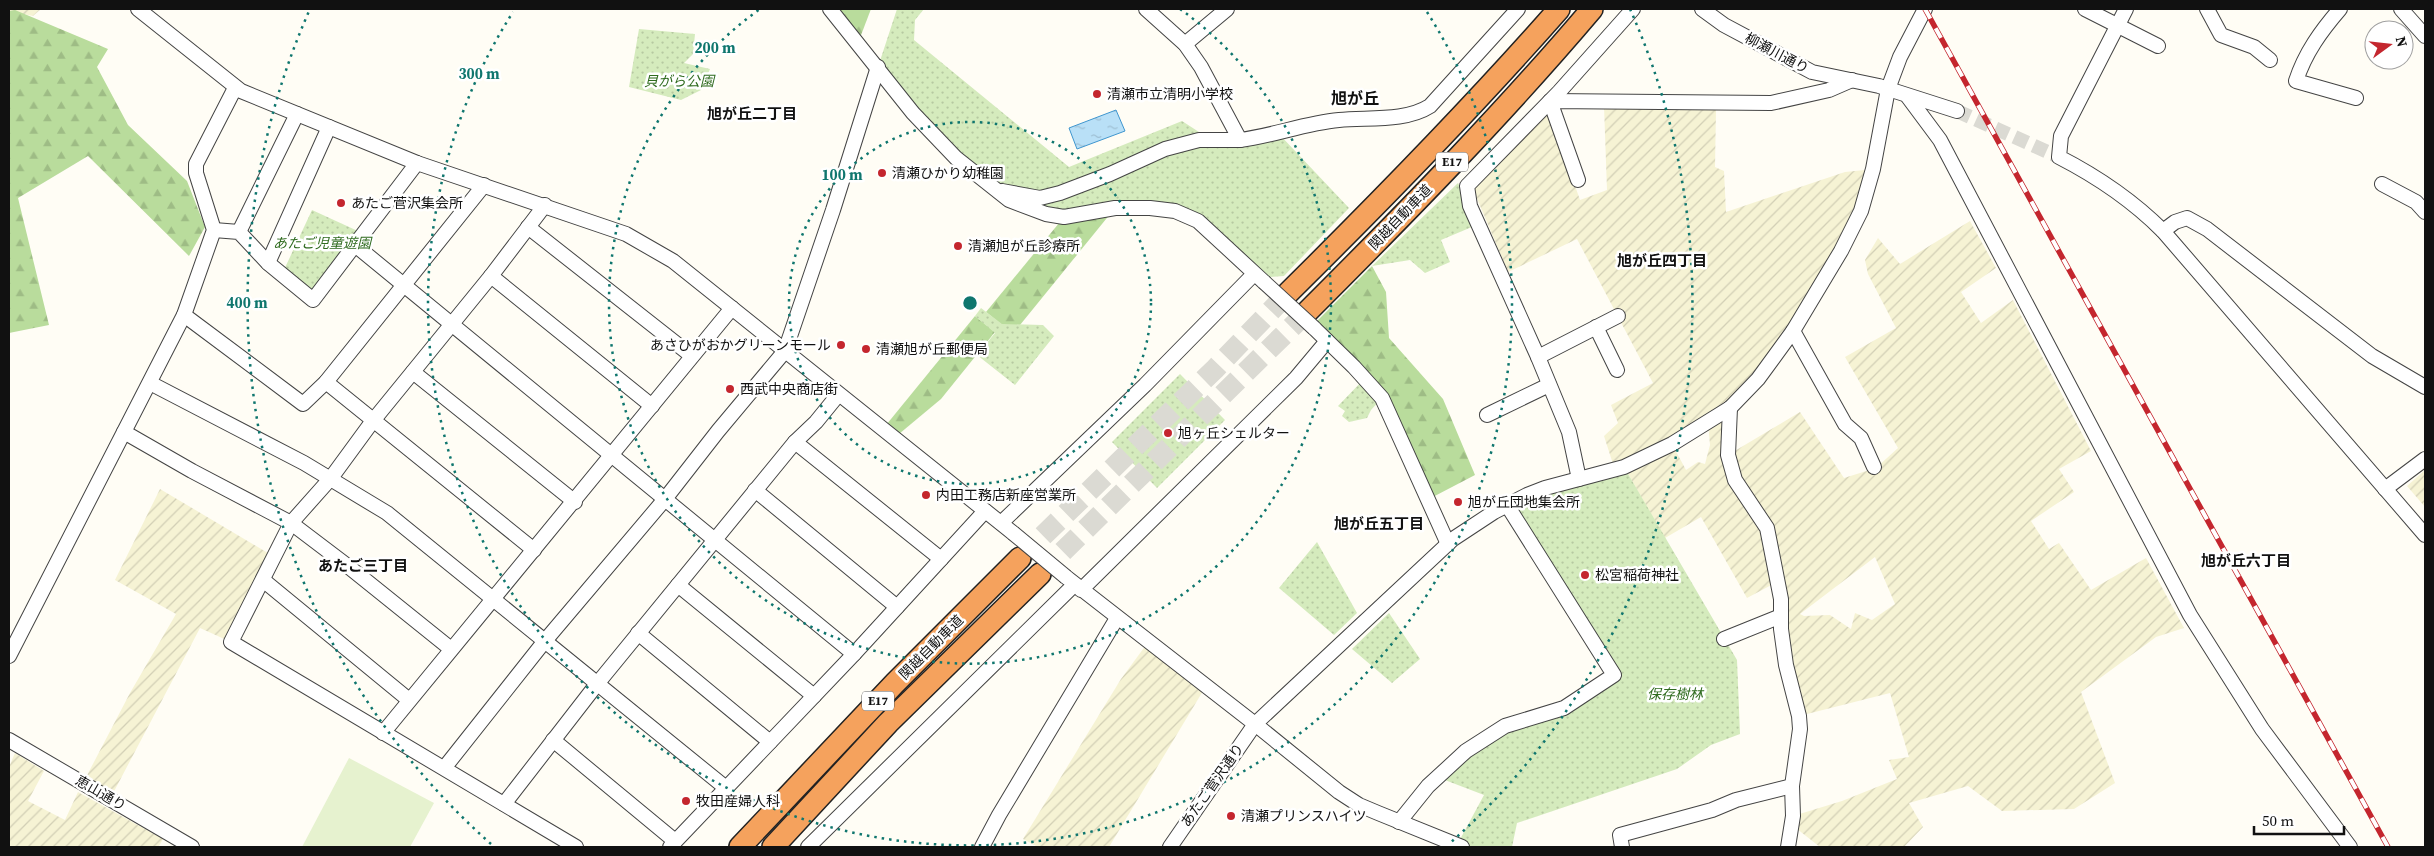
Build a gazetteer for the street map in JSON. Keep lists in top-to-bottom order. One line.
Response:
{"streets":{"highway":["E17","関越自動車道"],"street":["柳瀬川通り","あたご菅沢通り","恵山通り"]},"crossings":[["柳瀬川通り","あたご菅沢通り"]],"districts":["旭が丘","旭が丘二丁目","旭が丘四丁目","旭が丘五丁目","旭が丘六丁目","あたご三丁目"],"parks":["貝がら公園","あたご児童遊園","保存樹林"],"places":["清瀬市立清明小学校","清瀬ひかり幼稚園","あたご菅沢集会所","清瀬旭が丘診療所","あさひがおかグリーンモール","清瀬旭が丘郵便局","西武中央商店街","旭ヶ丘シェルター","内田工務店新座営業所","旭が丘団地集会所","松宮稲荷神社","牧田産婦人科","清瀬プリンスハイツ"],"scale_bar":"50 m","north":"right","rings":["200 m","300 m","100 m","400 m"]}
